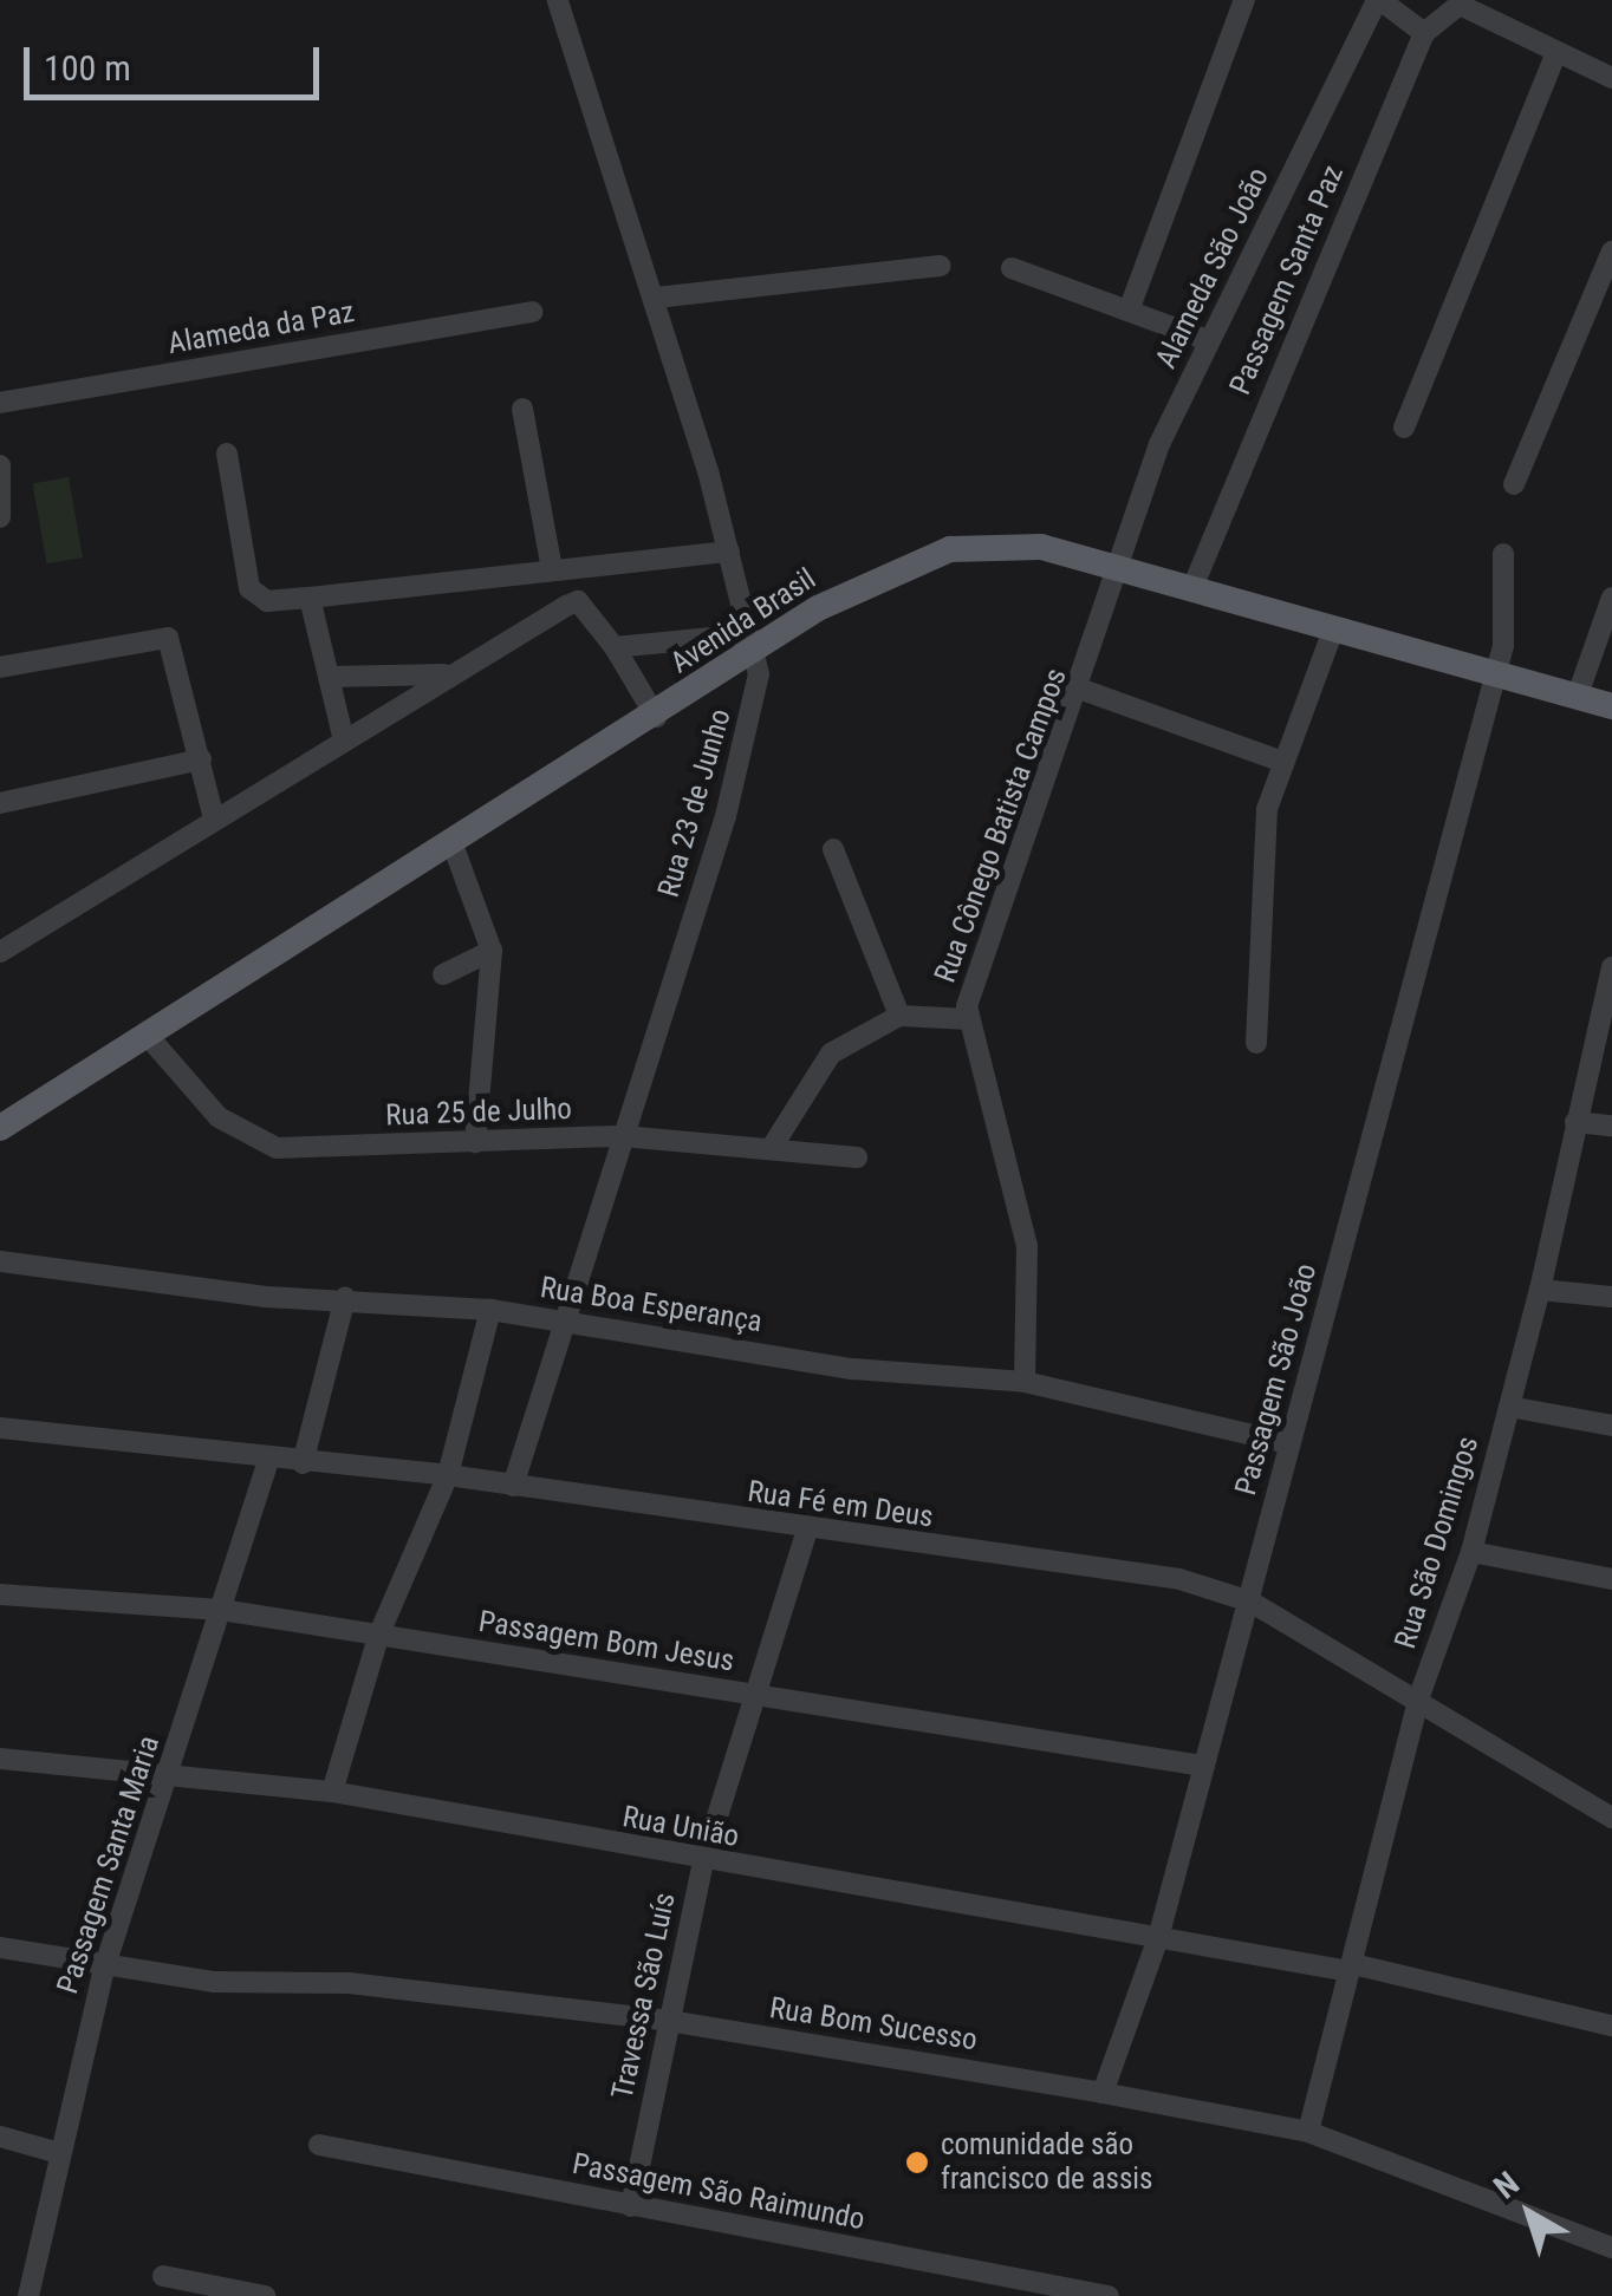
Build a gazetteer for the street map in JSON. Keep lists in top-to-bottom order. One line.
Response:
{"streets":{"main road":["Avenida Brasil"],"street":["Alameda São João","Passagem Santa Paz","Alameda da Paz","Rua 23 de Junho","Rua Cônego Batista Campos","Rua 25 de Julho","Rua Boa Esperança","Passagem São João","Rua Fé em Deus","Rua São Domingos","Passagem Bom Jesus","Rua União","Passagem Santa Maria","Travessa São Luís","Rua Bom Sucesso","Passagem São Raimundo"]},"crossings":[["Alameda São João","Avenida Brasil"],["Alameda São João","Rua Cônego Batista Campos"],["Passagem Santa Paz","Avenida Brasil"],["Avenida Brasil","Rua 23 de Junho"],["Avenida Brasil","Rua Cônego Batista Campos"],["Avenida Brasil","Rua 25 de Julho"],["Avenida Brasil","Passagem São João"],["Rua 23 de Junho","Rua 25 de Julho"],["Rua 23 de Junho","Rua Boa Esperança"],["Rua 23 de Junho","Rua Fé em Deus"],["Rua Cônego Batista Campos","Rua Boa Esperança"],["Rua Boa Esperança","Passagem São João"],["Passagem São João","Rua Fé em Deus"],["Passagem São João","Passagem Bom Jesus"],["Passagem São João","Rua União"],["Passagem São João","Rua Bom Sucesso"],["Rua Fé em Deus","Rua São Domingos"],["Rua Fé em Deus","Passagem Santa Maria"],["Rua Fé em Deus","Travessa São Luís"],["Rua São Domingos","Rua União"],["Rua São Domingos","Rua Bom Sucesso"],["Passagem Bom Jesus","Passagem Santa Maria"],["Passagem Bom Jesus","Travessa São Luís"],["Rua União","Passagem Santa Maria"],["Rua União","Travessa São Luís"],["Passagem Santa Maria","Rua Bom Sucesso"],["Travessa São Luís","Rua Bom Sucesso"],["Travessa São Luís","Passagem São Raimundo"]],"places":["comunidade são francisco de assis"],"scale_bar":"100 m","north":"top left"}
